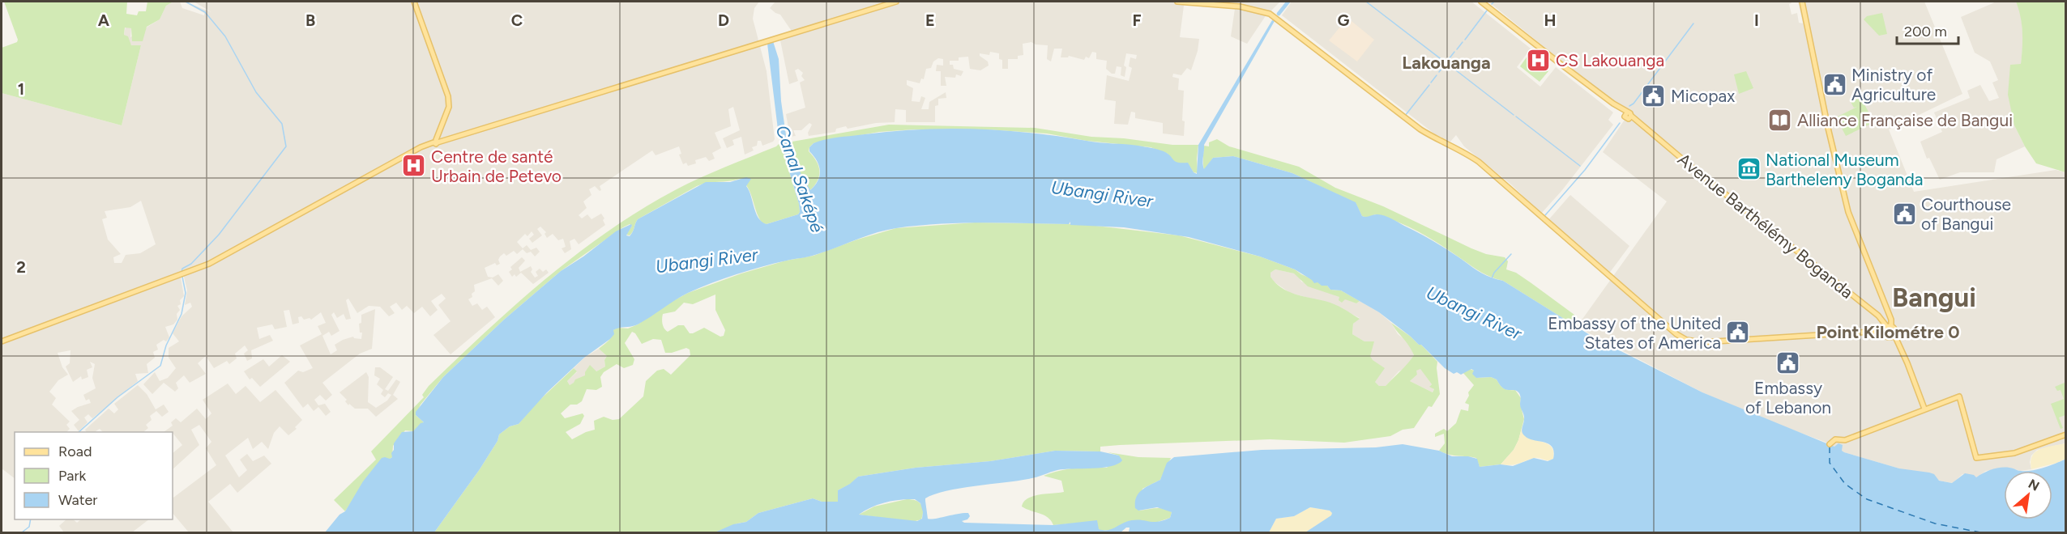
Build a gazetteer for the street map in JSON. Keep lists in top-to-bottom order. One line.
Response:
{"streets":{"main road":["Avenue Barthélémy Boganda"]},"districts":["Lakouanga","Bangui","Point Kilométre 0"],"water":["Canal Saképé","Ubangi River"],"places":{"hospital":["CS Lakouanga","Centre de santé Urbain de Petevo"],"public building":["Ministry of Agriculture","Micopax","Courthouse of Bangui","Embassy of the United States of America","Embassy of Lebanon"],"library":["Alliance Française de Bangui"],"museum":["National Museum Barthelemy Boganda"]},"legend":["Road","Park","Water"],"scale_bar":"200 m","north":"top right","grid":{"columns":["A","B","C","D","E","F","G","H","I"],"rows":["1","2"]}}
